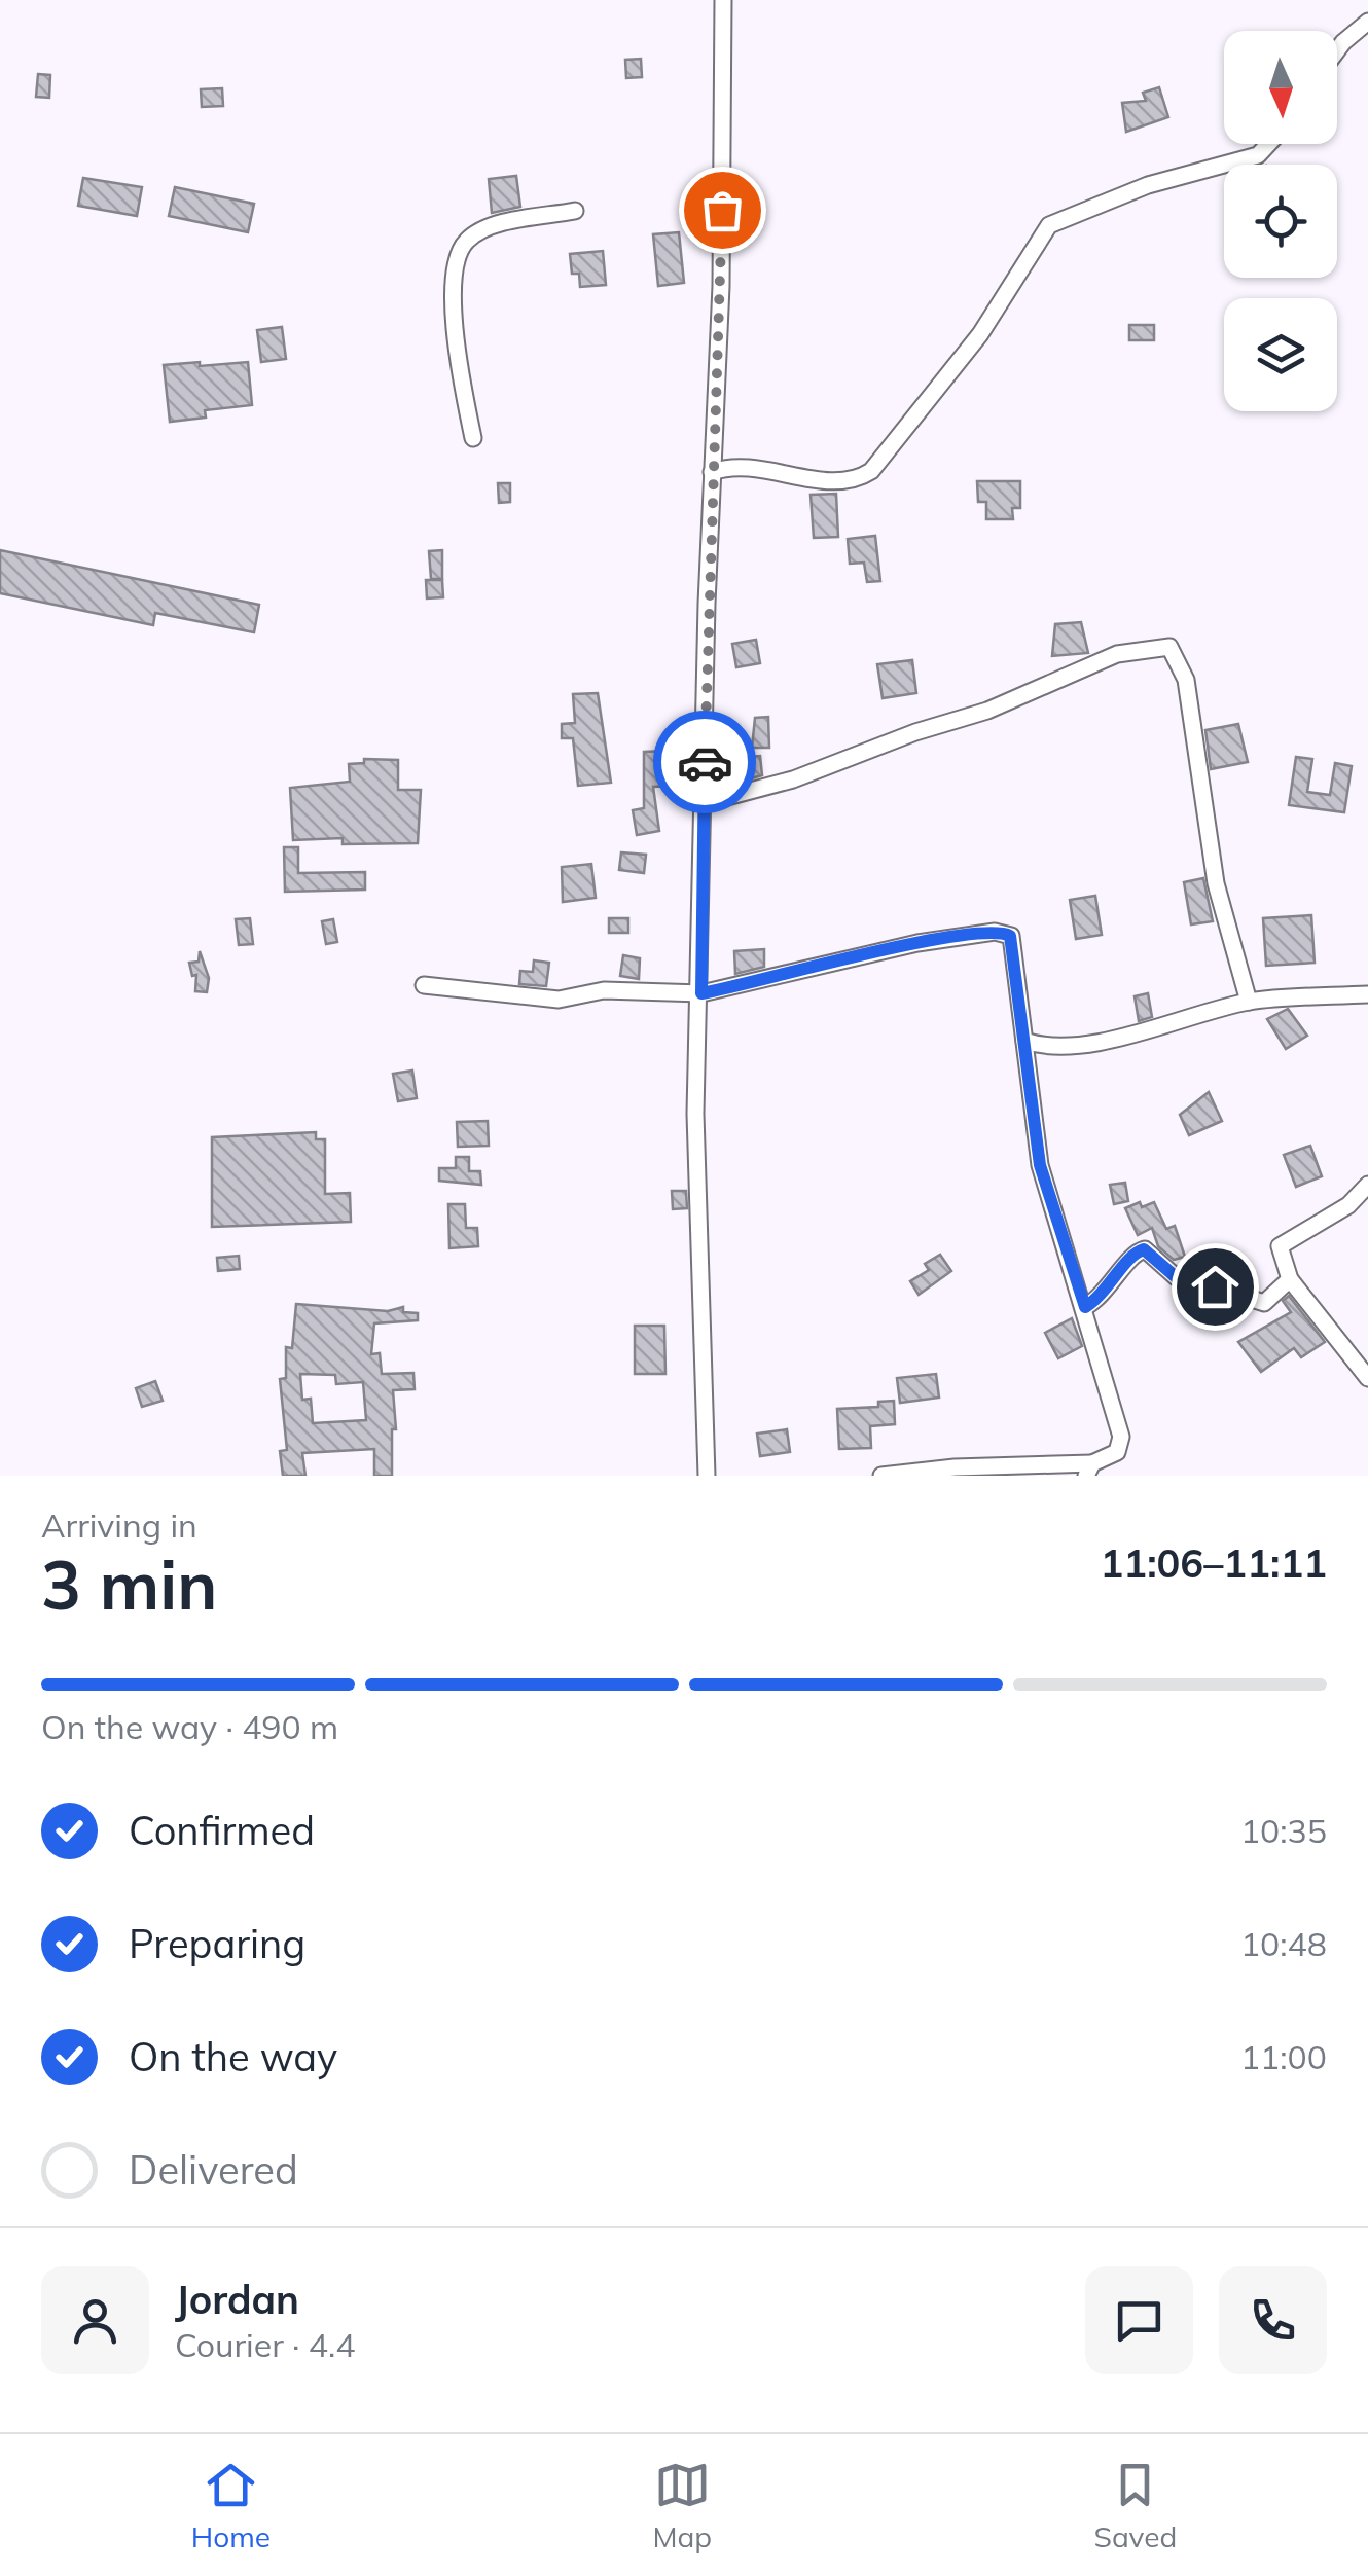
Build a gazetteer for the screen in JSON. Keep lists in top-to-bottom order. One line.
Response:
{"north":"bottom","page":{"heading":["3 min","Arriving in","11:06–11:11"],"panel":["Jordan","Courier · 4.4"],"bar":"On the way · 490 m","list":[["Confirmed","10:35"],["Preparing","10:48"],["On the way","11:00"],"Delivered"],"tabs":["Home","Map","Saved"]}}
